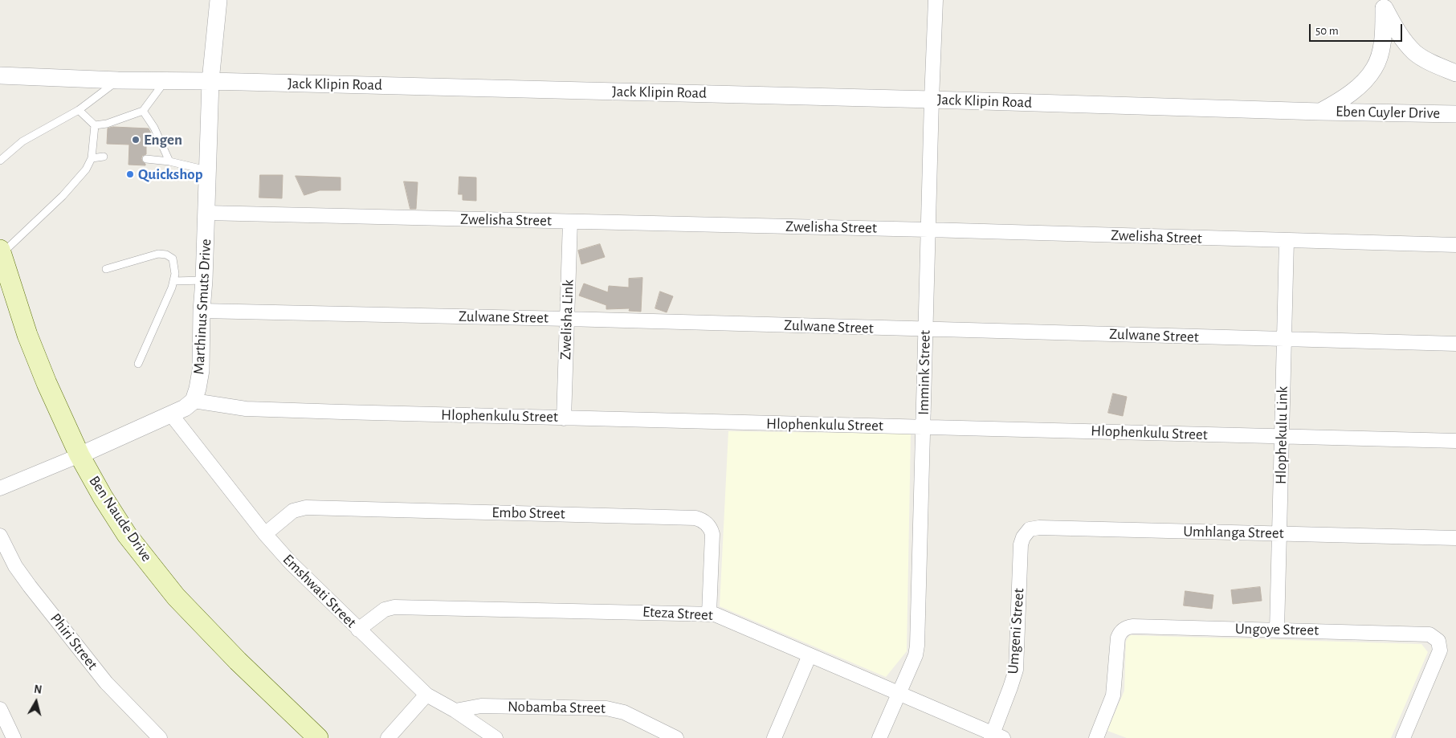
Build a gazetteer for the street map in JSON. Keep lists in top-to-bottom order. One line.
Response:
{"streets":{"main road":["Ben Naude Drive"],"street":["Jack Klipin Road","Eben Cuyler Drive","Zwelisha Street","Marthinus Smuts Drive","Zulwane Street","Zwelisha Link","Immink Street","Hlophenkulu Street","Hlophekulu Link","Embo Street","Umhlanga Street","Emshwati Street","Eteza Street","Ungoye Street","Umgeni Street","Phiri Street","Nobamba Street"]},"crossings":[["Jack Klipin Road","Eben Cuyler Drive"],["Jack Klipin Road","Marthinus Smuts Drive"],["Jack Klipin Road","Immink Street"],["Zwelisha Street","Marthinus Smuts Drive"],["Zwelisha Street","Zwelisha Link"],["Zwelisha Street","Immink Street"],["Zwelisha Street","Hlophekulu Link"],["Marthinus Smuts Drive","Zulwane Street"],["Marthinus Smuts Drive","Hlophenkulu Street"],["Zulwane Street","Zwelisha Link"],["Zulwane Street","Immink Street"],["Zulwane Street","Hlophekulu Link"],["Zwelisha Link","Hlophenkulu Street"],["Immink Street","Hlophenkulu Street"],["Immink Street","Eteza Street"],["Hlophenkulu Street","Hlophekulu Link"],["Hlophekulu Link","Umhlanga Street"],["Hlophekulu Link","Ungoye Street"],["Embo Street","Emshwati Street"],["Embo Street","Eteza Street"],["Umhlanga Street","Umgeni Street"],["Emshwati Street","Eteza Street"],["Emshwati Street","Nobamba Street"],["Eteza Street","Umgeni Street"]],"places":["Engen","Quickshop"],"scale_bar":"50 m","north":"top"}
